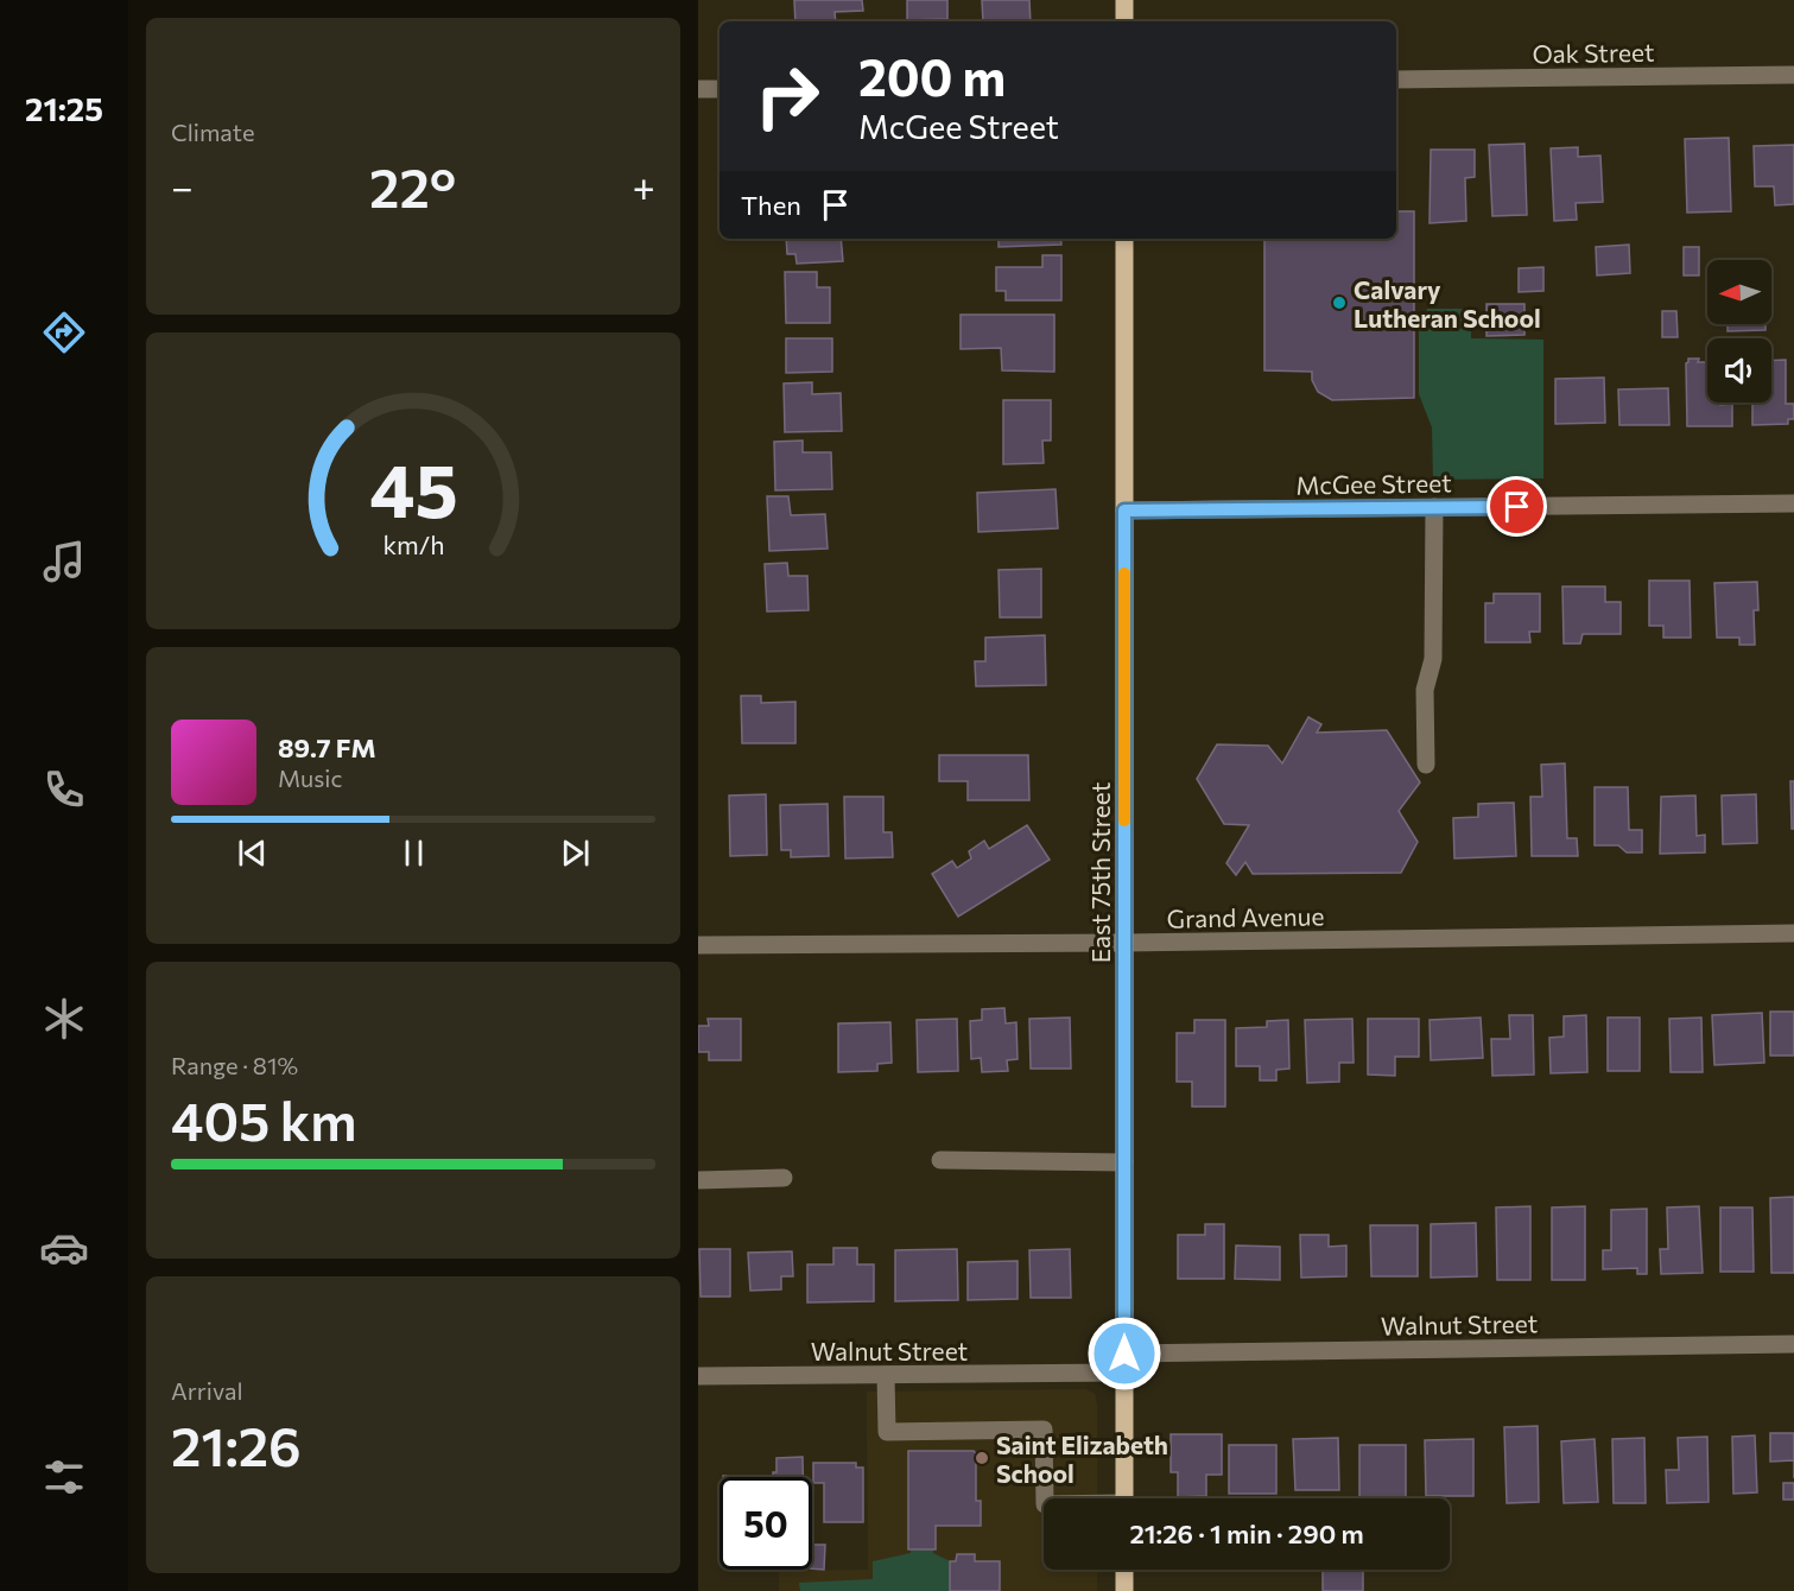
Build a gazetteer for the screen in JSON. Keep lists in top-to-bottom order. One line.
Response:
{"streets":{"main road":["East 75th Street"],"street":["Oak Street","McGee Street","Grand Avenue","Walnut Street"]},"crossings":[["McGee Street","East 75th Street"],["East 75th Street","Grand Avenue"],["East 75th Street","Walnut Street"]],"places":["Calvary Lutheran School","Saint Elizabeth School"],"north":"left","page":{"tabs":"21:25","tile":["Climate",["Range · 81%","405 km"],["Arrival","21:26"]],"turn":["200 m","McGee Street"],"heat":["−","22°","+"],"then":"Then","song":["89.7 FM","Music"],"limit":"50","trip":"21:26 · 1 min · 290 m","gauge":["45","km/h"]}}
